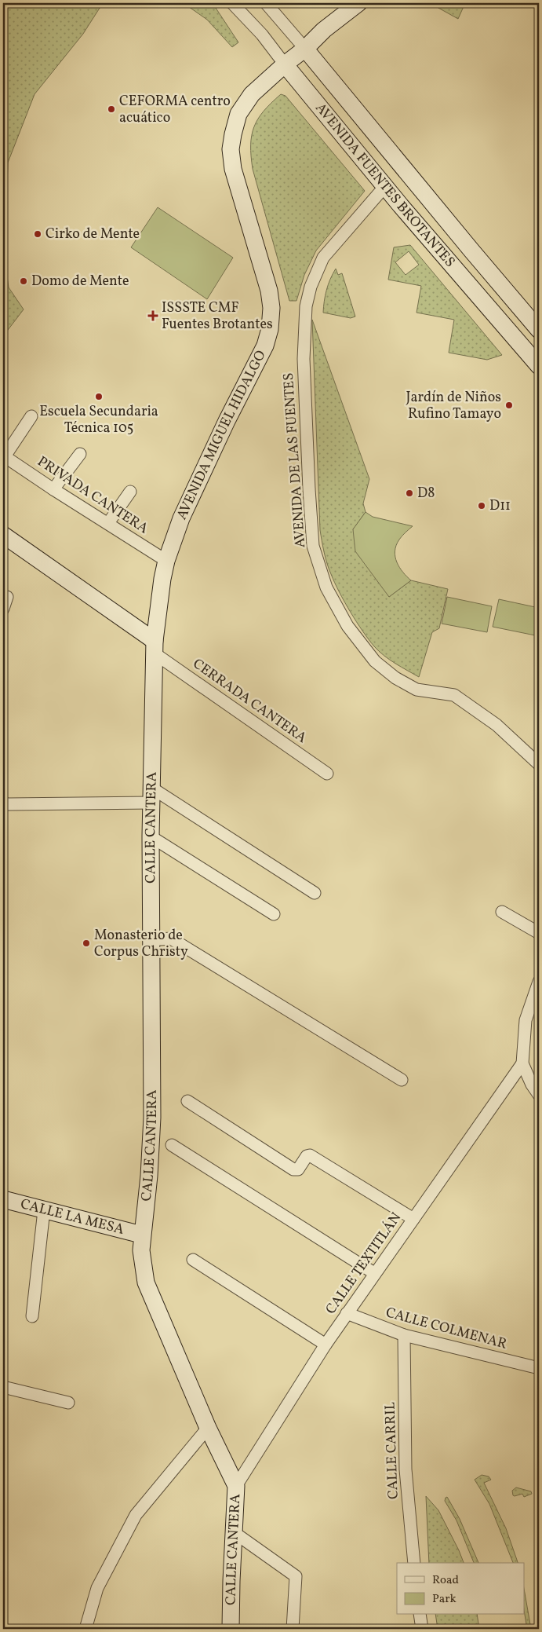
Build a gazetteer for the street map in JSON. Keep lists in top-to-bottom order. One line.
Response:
{"streets":{"street":["AVENIDA FUENTES BROTANTES","AVENIDA MIGUEL HIDALGO","AVENIDA DE LAS FUENTES","PRIVADA CANTERA","CERRADA CANTERA","CALLE CANTERA","CALLE LA MESA","CALLE TEXTITLÁN","CALLE COLMENAR","CALLE CARRIL"]},"crossings":[["AVENIDA FUENTES BROTANTES","AVENIDA MIGUEL HIDALGO"],["AVENIDA FUENTES BROTANTES","AVENIDA DE LAS FUENTES"],["AVENIDA MIGUEL HIDALGO","PRIVADA CANTERA"],["AVENIDA MIGUEL HIDALGO","CERRADA CANTERA"],["AVENIDA MIGUEL HIDALGO","CALLE CANTERA"],["CERRADA CANTERA","CALLE CANTERA"],["CALLE CANTERA","CALLE LA MESA"],["CALLE CANTERA","CALLE TEXTITLÁN"],["CALLE TEXTITLÁN","CALLE COLMENAR"],["CALLE COLMENAR","CALLE CARRIL"]],"places":{"other":["CEFORMA centro acuático","Cirko de Mente","Domo de Mente","Escuela Secundaria Técnica 105","Jardín de Niños Rufino Tamayo","D8","D11","Monasterio de Corpus Christy"],"health":["ISSSTE CMF Fuentes Brotantes"]},"legend":["Road","Park"]}
